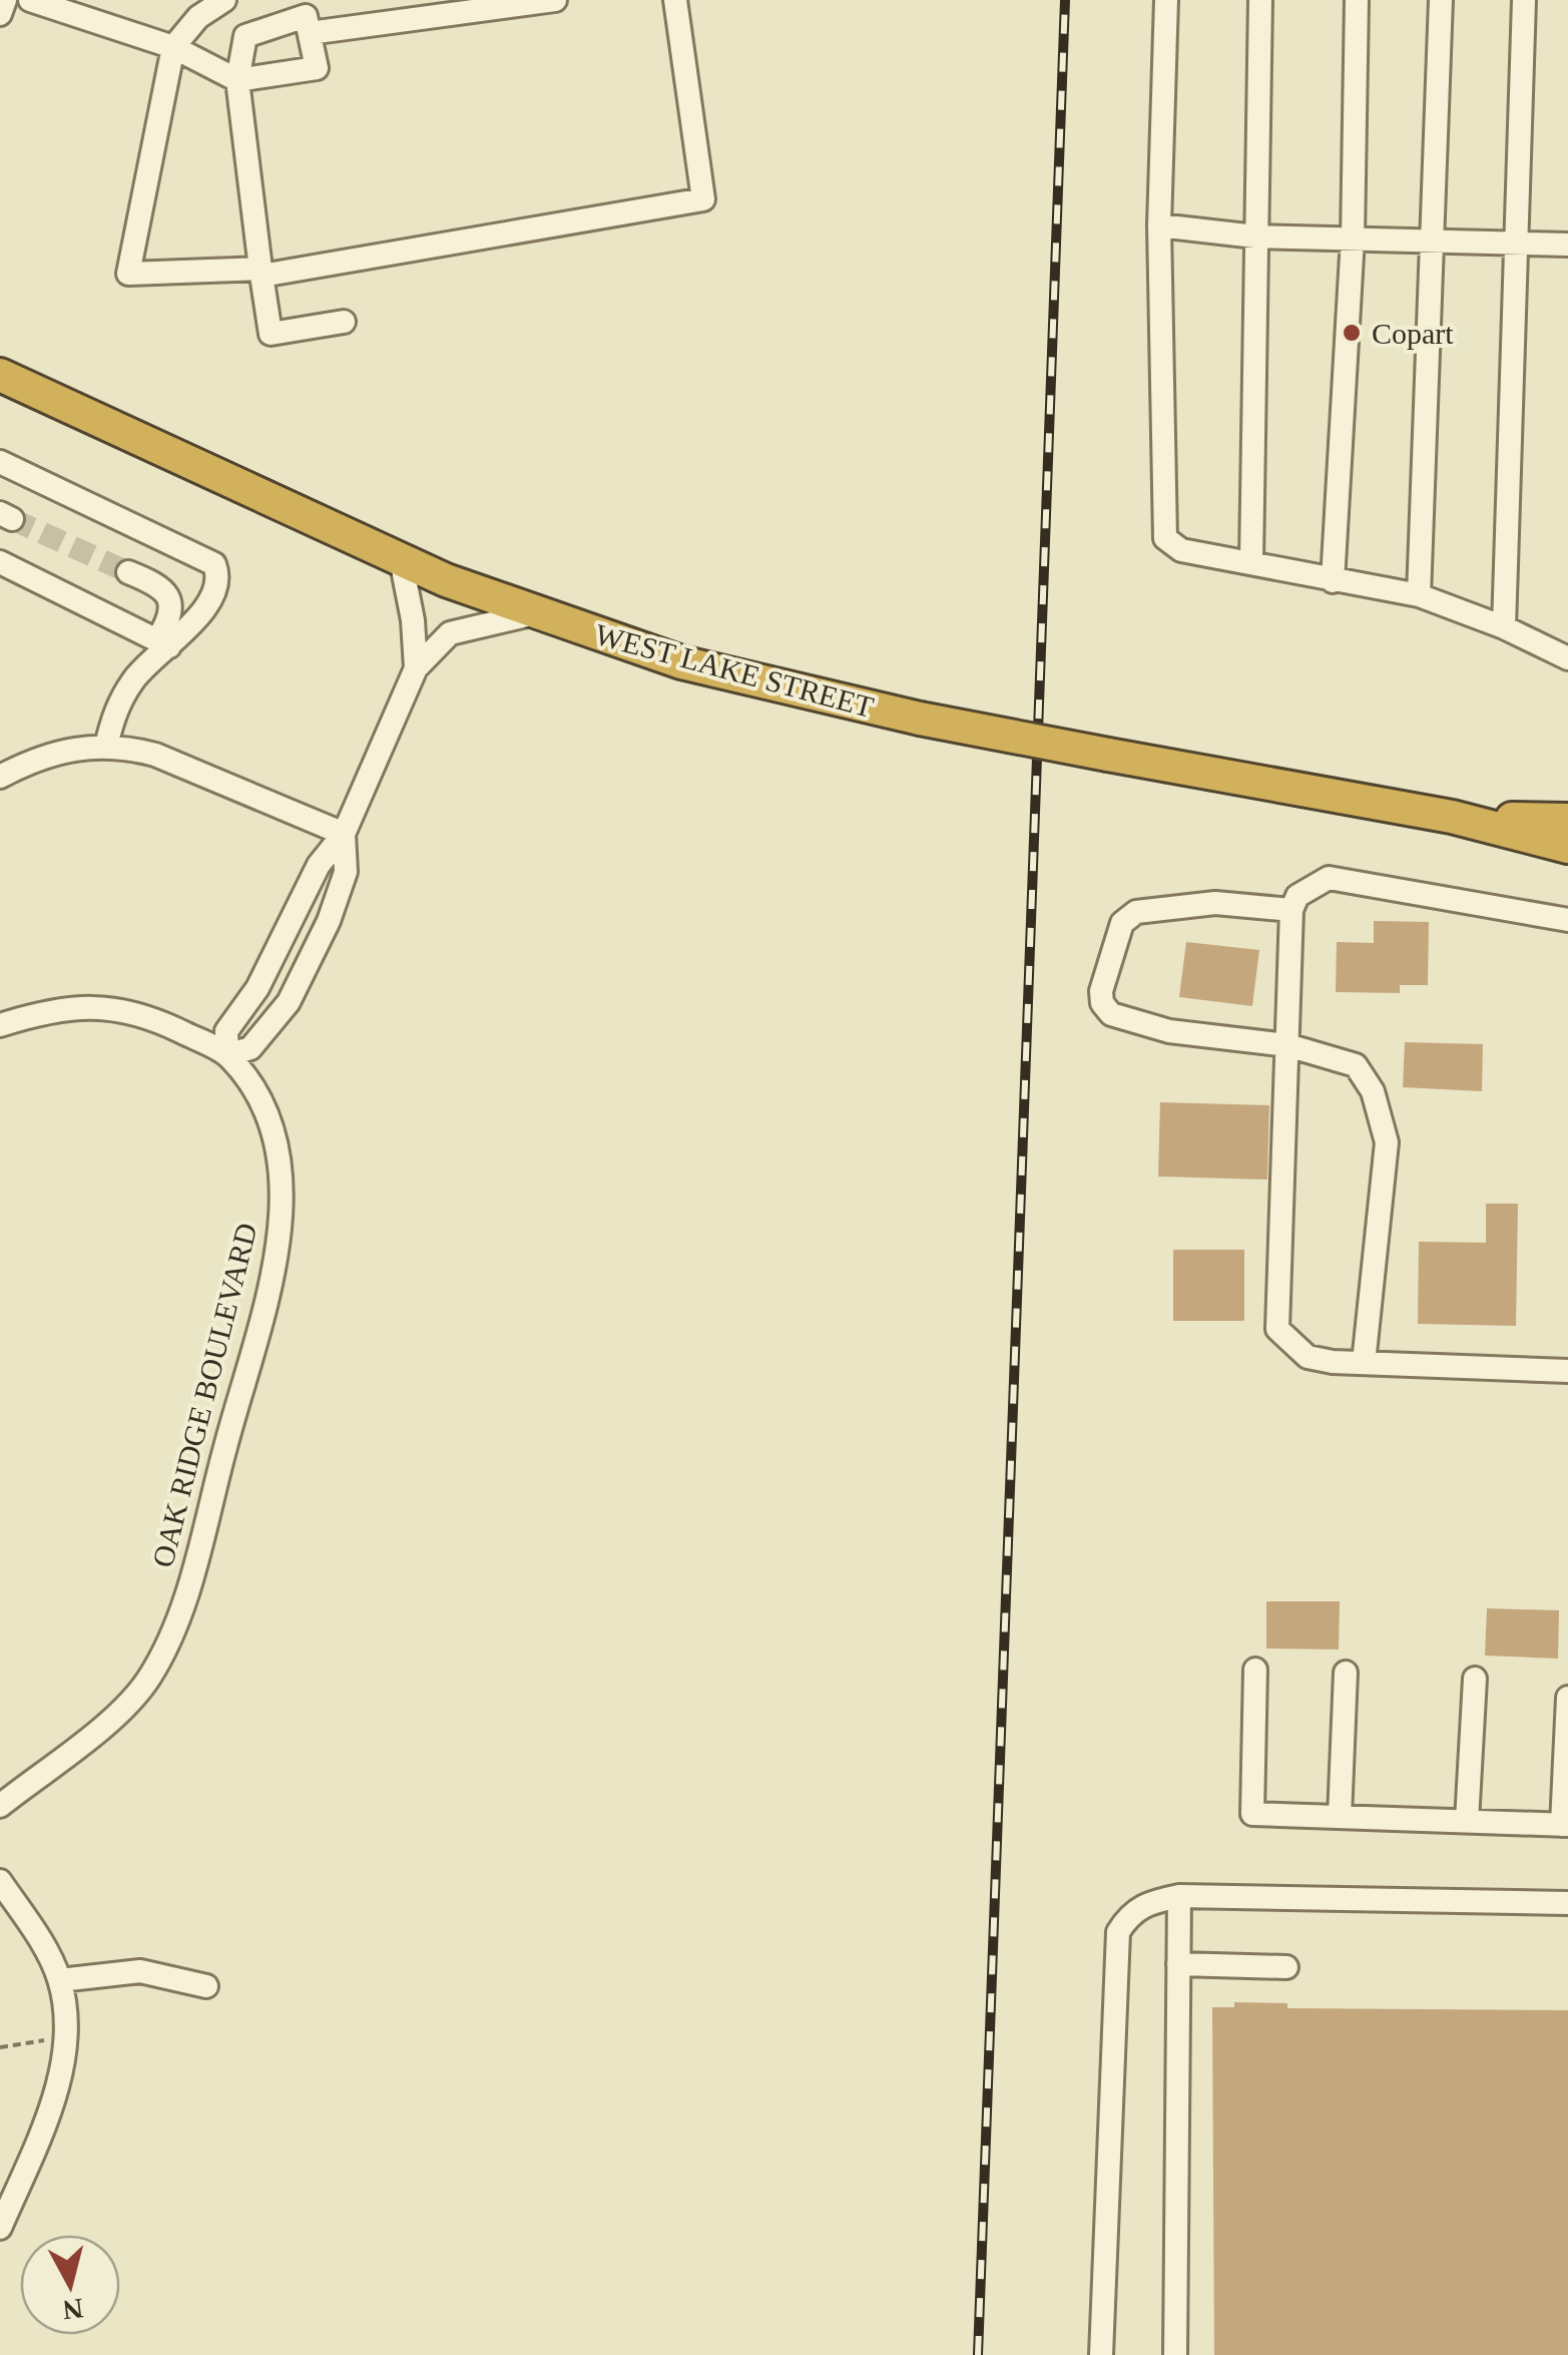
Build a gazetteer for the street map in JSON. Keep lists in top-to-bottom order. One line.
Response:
{"streets":{"highway":["WEST LAKE STREET"],"street":["OAK RIDGE BOULEVARD"]},"places":["Copart"],"north":"bottom"}
